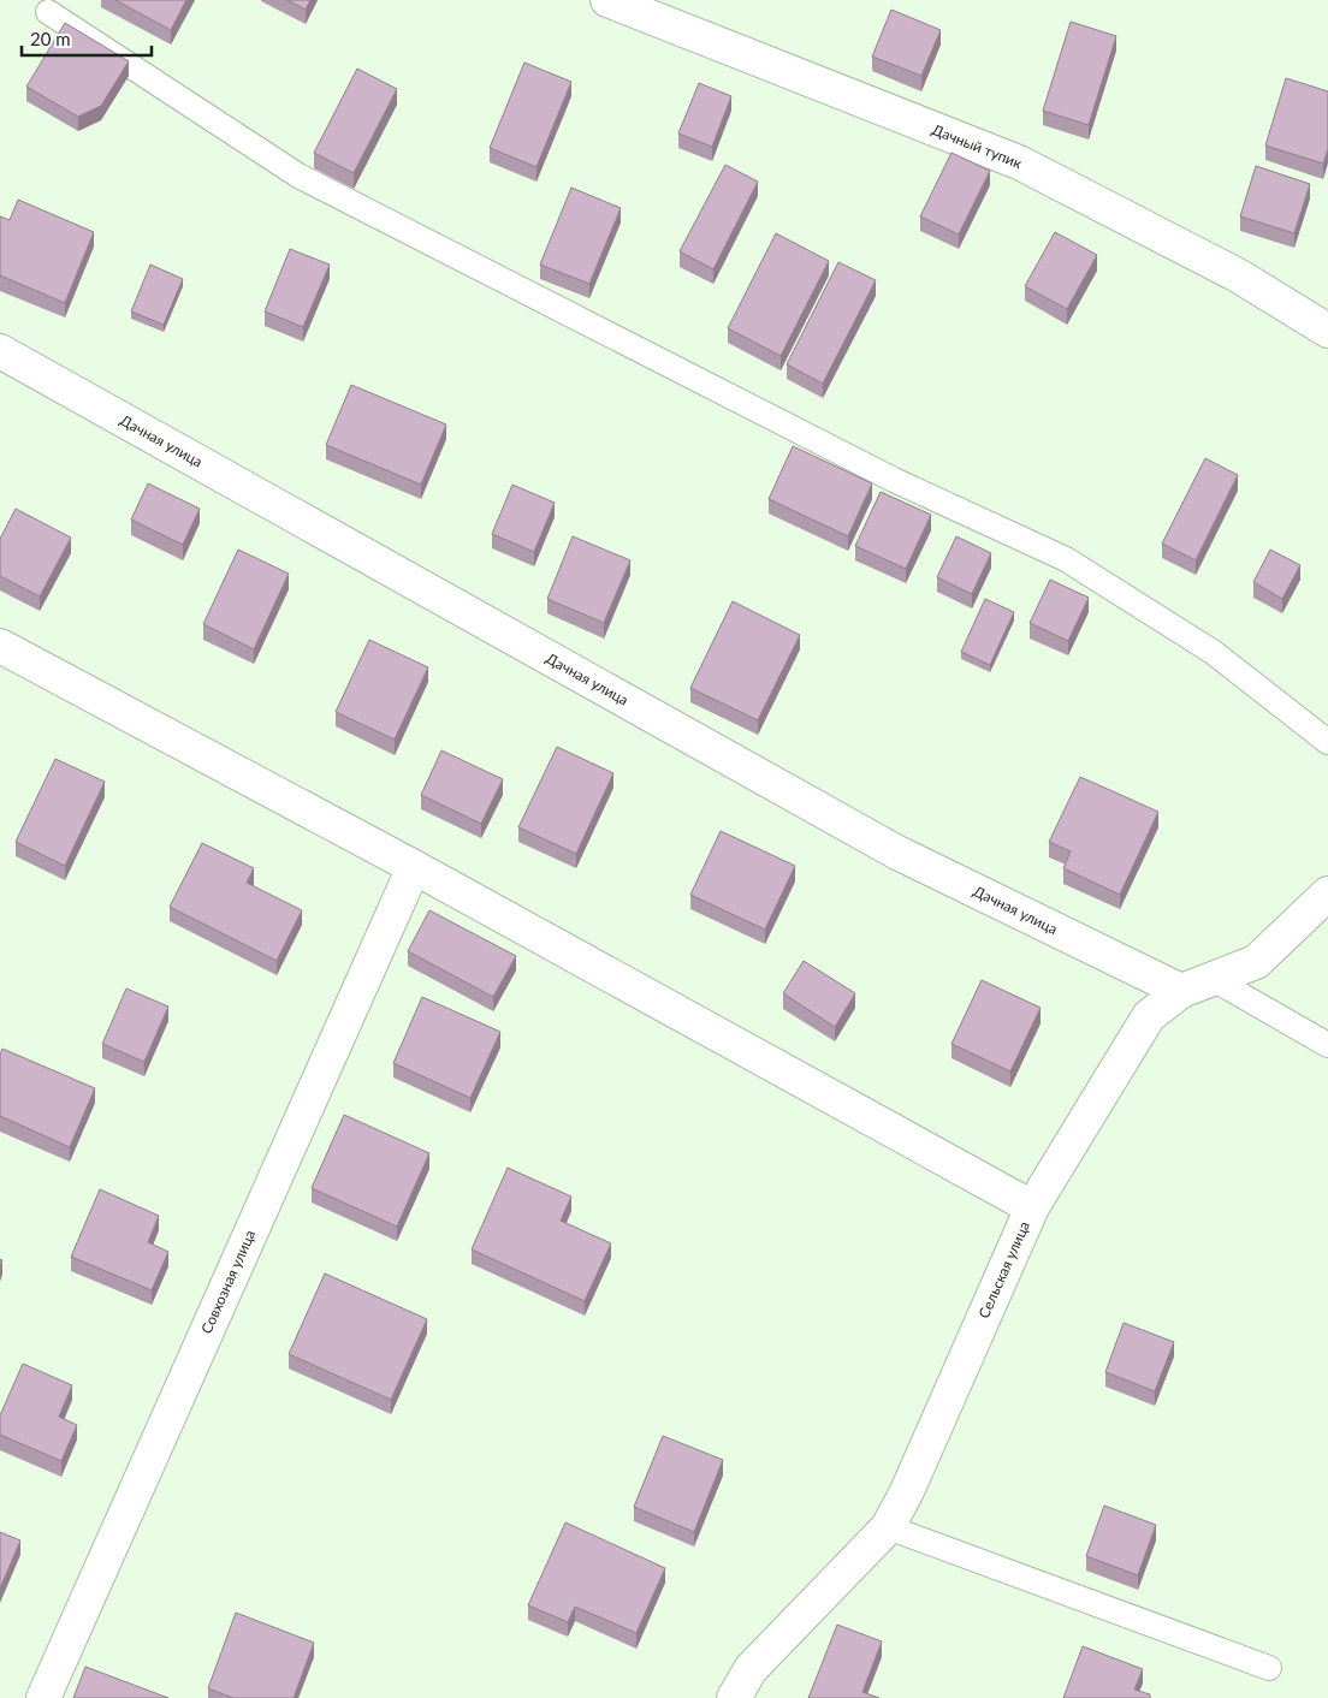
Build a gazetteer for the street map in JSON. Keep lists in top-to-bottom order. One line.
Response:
{"streets":{"street":["Дачный тупик","Дачная улица","Сельская улица","Совхозная улица"]},"crossings":[["Дачная улица","Сельская улица"]],"scale_bar":"20 m"}
